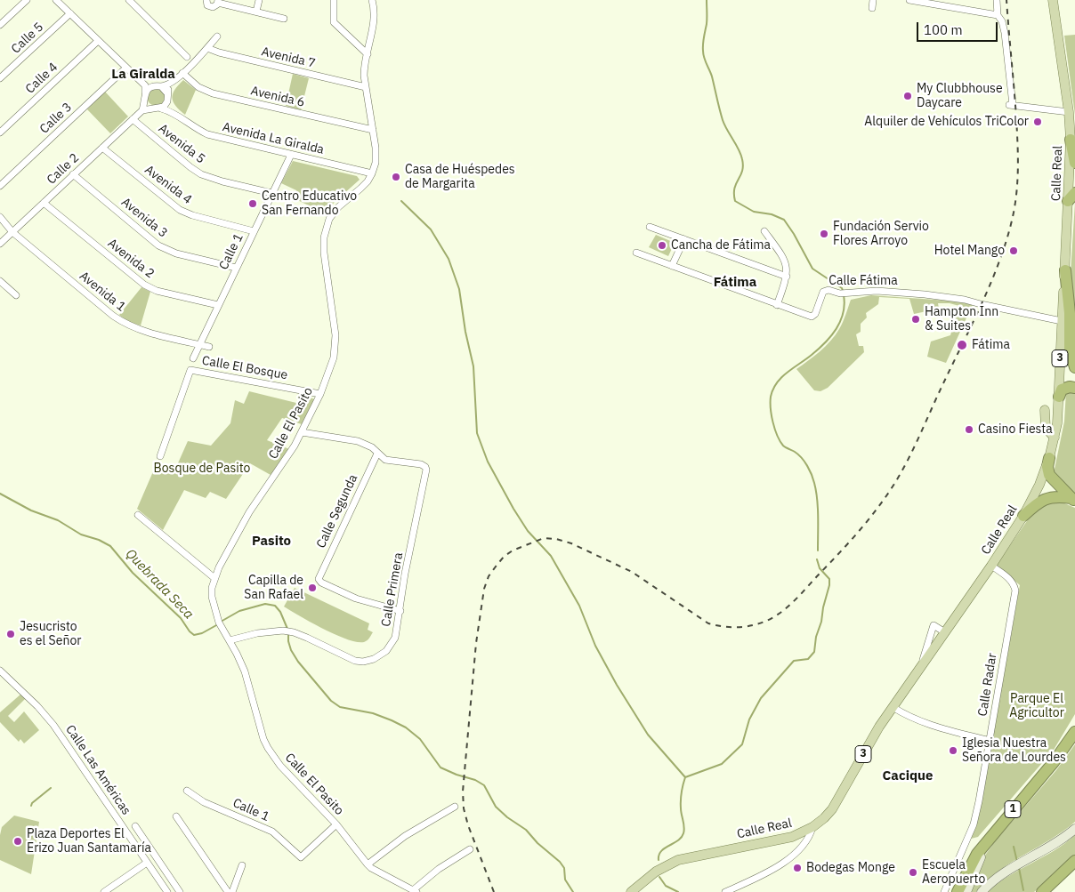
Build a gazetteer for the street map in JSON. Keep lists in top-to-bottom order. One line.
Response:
{"streets":{"highway":["1"],"main road":["Calle Real","3"],"street":["Calle 5","Avenida 7","Calle 4","Avenida 6","Calle 3","Avenida La Giralda","Avenida 5","Calle 2","Avenida 4","Avenida 3","Calle 1","Avenida 2","Calle Fátima","Avenida 1","Calle El Bosque","Calle El Pasito","Calle Segunda","Calle Primera","Calle Radar","Calle Las Américas"]},"crossings":[["Avenida 7","Calle El Pasito"],["Avenida 6","Calle El Pasito"],["Avenida La Giralda","Calle 1"],["Avenida La Giralda","Calle El Pasito"],["Avenida 5","Calle 2"],["Avenida 5","Calle 1"],["Calle 2","Avenida 4"],["Calle 2","Avenida 3"],["Calle 2","Avenida 2"],["Calle 2","Avenida 1"],["Calle Real","Calle Fátima"],["Calle Real","Calle Radar"],["Avenida 4","Calle 1"],["Avenida 3","Calle 1"],["Calle 1","Avenida 2"],["Calle 1","Avenida 1"],["Calle 1","Calle El Pasito"],["Calle El Bosque","Calle El Pasito"],["Calle El Pasito","Calle Primera"],["Calle Segunda","Calle Primera"]],"districts":["La Giralda","Fátima","Pasito","Cacique"],"water":["Quebrada Seca"],"parks":["Bosque de Pasito","Parque El Agricultor"],"places":["My Clubbhouse Daycare","Alquiler de Vehículos TriColor","Casa de Huéspedes de Margarita","Centro Educativo San Fernando","Fundación Servio Flores Arroyo","Cancha de Fátima","Hotel Mango","Hampton Inn & Suites","Fátima","Casino Fiesta","Capilla de San Rafael","Jesucristo es el Señor","Iglesia Nuestra Señora de Lourdes","Plaza Deportes El Erizo Juan Santamaría","Bodegas Monge","Escuela Aeropuerto"],"scale_bar":"100 m"}
